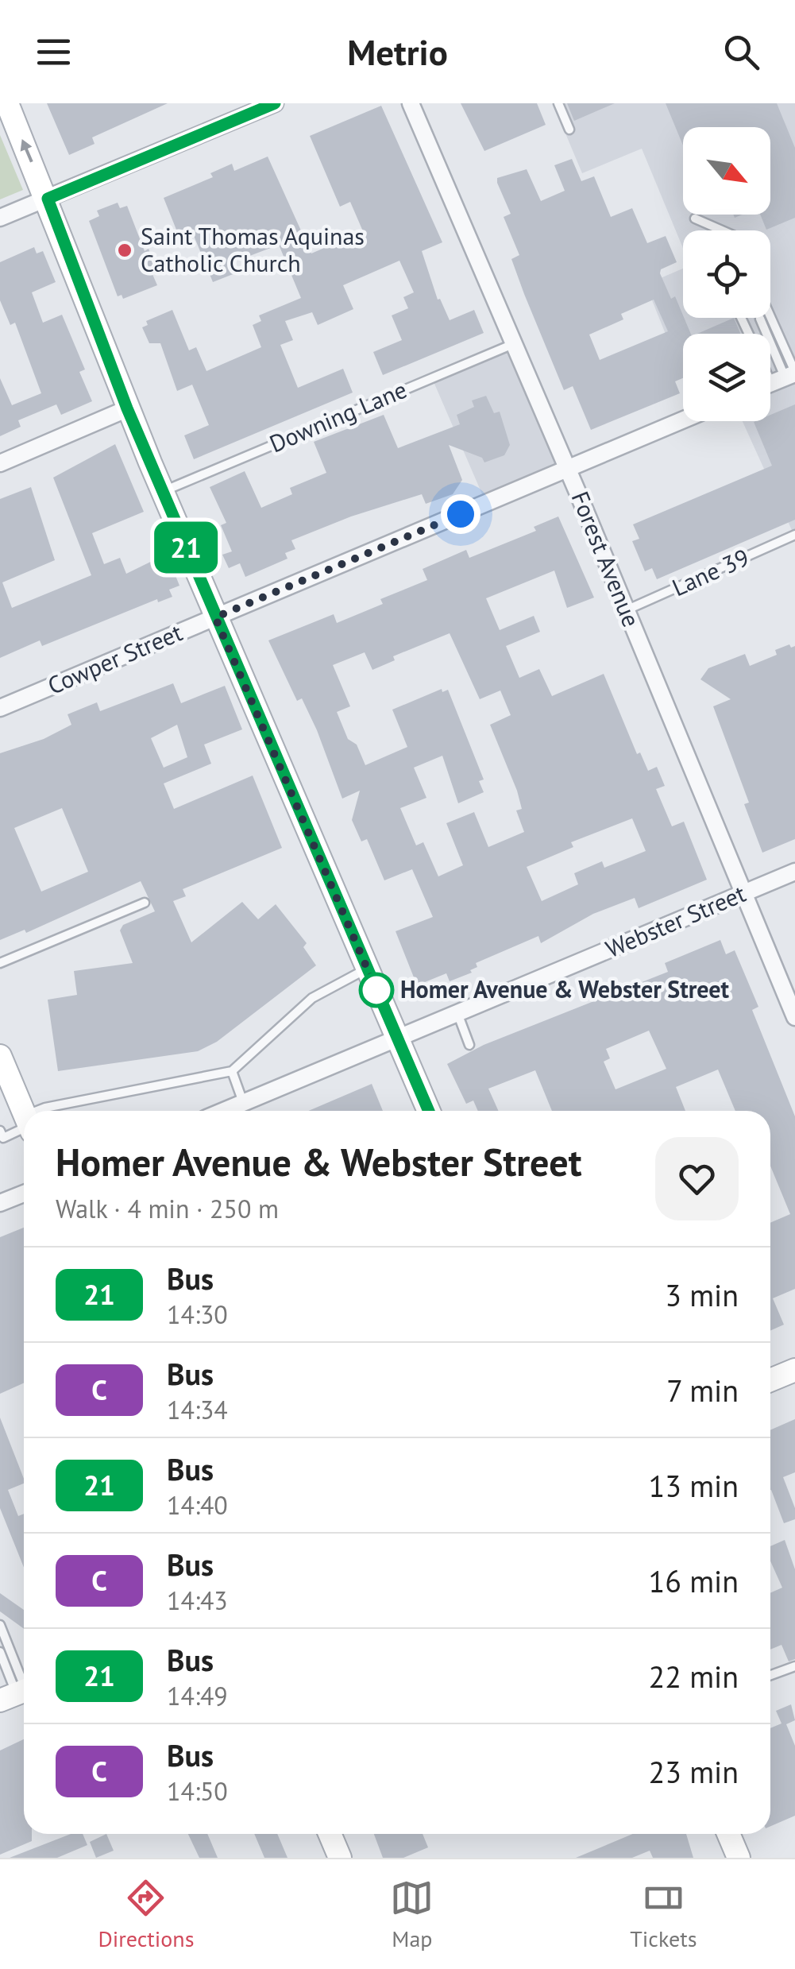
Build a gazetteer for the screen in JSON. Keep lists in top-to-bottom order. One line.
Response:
{"streets":{"street":["Forest Avenue","Cowper Street","Webster Street"],"lane":["Downing Lane","Lane 39"]},"crossings":[["Downing Lane","Forest Avenue"],["Forest Avenue","Lane 39"],["Forest Avenue","Cowper Street"],["Forest Avenue","Webster Street"]],"places":["Saint Thomas Aquinas Catholic Church","Homer Avenue & Webster Street"],"lines":["bus line 21"],"north":"bottom right","page":{"header":"Metrio","on_map":"21","heading":["Homer Avenue & Webster Street","Walk · 4 min · 250 m"],"list":[{"mark":"21","name":"Bus","note":"14:30","value":"3 min"},{"mark":"C","name":"Bus","note":"14:34","value":"7 min"},{"mark":"21","name":"Bus","note":"14:40","value":"13 min"},{"mark":"C","name":"Bus","note":"14:43","value":"16 min"},{"mark":"21","name":"Bus","note":"14:49","value":"22 min"},{"mark":"C","name":"Bus","note":"14:50","value":"23 min"}],"tabs":["Directions","Map","Tickets"]}}
